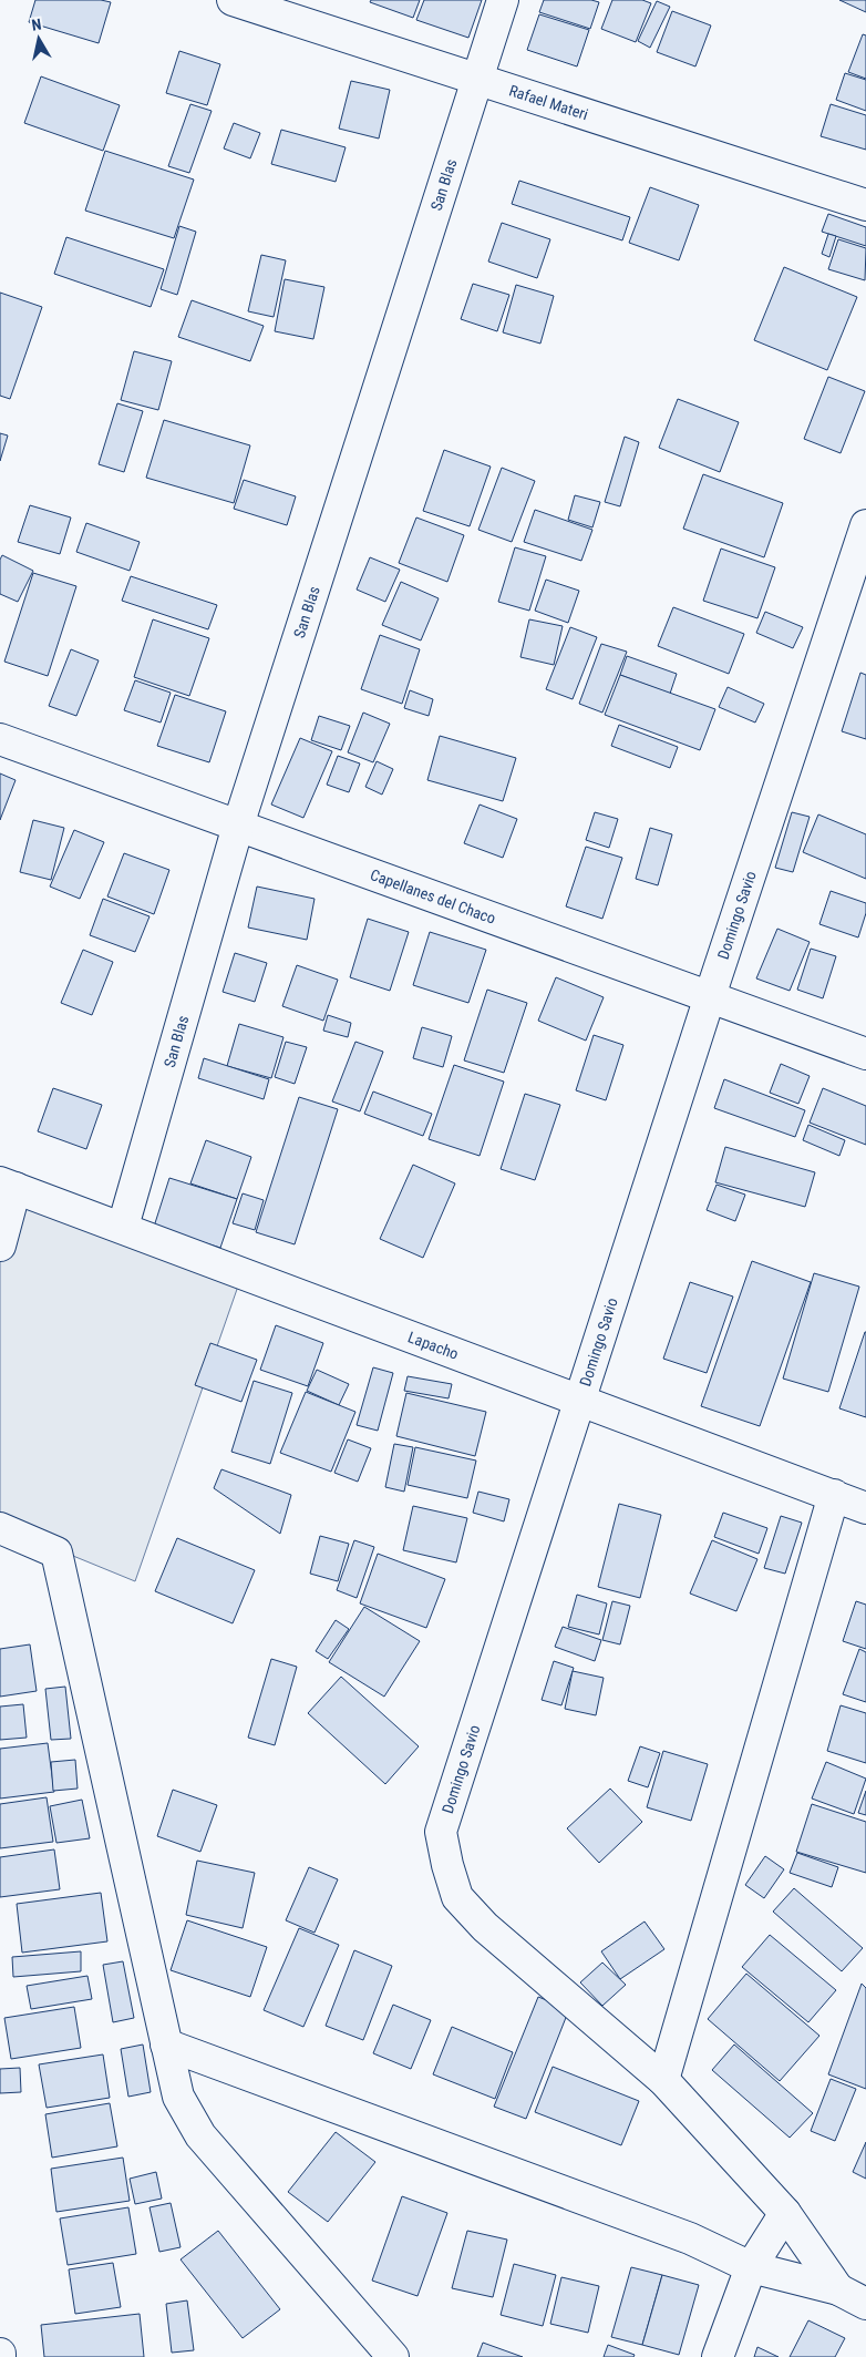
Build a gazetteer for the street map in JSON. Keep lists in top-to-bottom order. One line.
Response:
{"streets":{"street":["Rafael Materi","San Blas","Capellanes del Chaco","Domingo Savio","Lapacho"]},"crossings":[["Rafael Materi","San Blas"],["San Blas","Capellanes del Chaco"],["San Blas","Lapacho"],["Capellanes del Chaco","Domingo Savio"],["Domingo Savio","Lapacho"]],"north":"top"}
